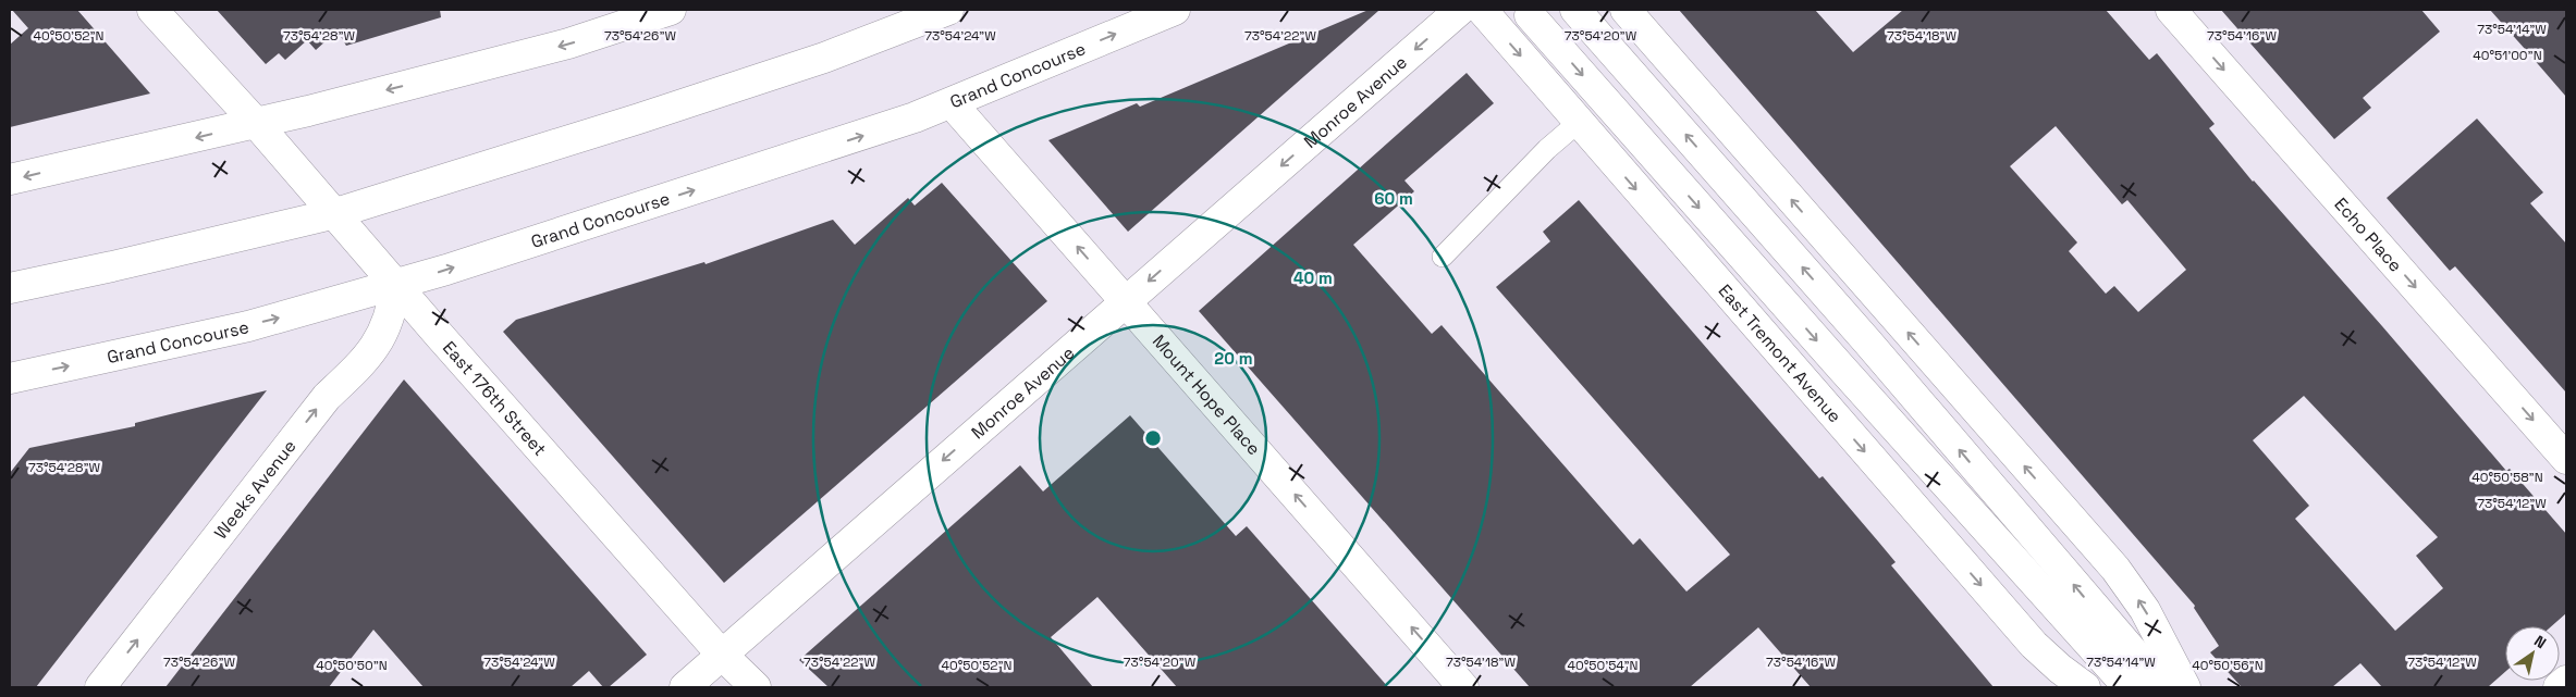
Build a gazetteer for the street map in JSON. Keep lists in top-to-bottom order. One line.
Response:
{"streets":{"street":["Grand Concourse","Monroe Avenue","Echo Place","East Tremont Avenue","Mount Hope Place","East 176th Street","Weeks Avenue"]},"crossings":[["Grand Concourse","Mount Hope Place"],["Grand Concourse","East 176th Street"],["Grand Concourse","Weeks Avenue"],["Monroe Avenue","Mount Hope Place"],["Monroe Avenue","East 176th Street"],["East 176th Street","Weeks Avenue"]],"one_way":["Monroe Avenue","Echo Place","Mount Hope Place","Weeks Avenue"],"north":"top right","coordinates":["73°54'14\"W","40°50'52\"N","73°54'28\"W","73°54'26\"W","73°54'24\"W","73°54'22\"W","73°54'20\"W","73°54'18\"W","73°54'16\"W","40°51'00\"N","40°50'58\"N","73°54'12\"W","40°50'50\"N","40°50'54\"N","40°50'56\"N"],"rings":["60 m","40 m","20 m"]}
